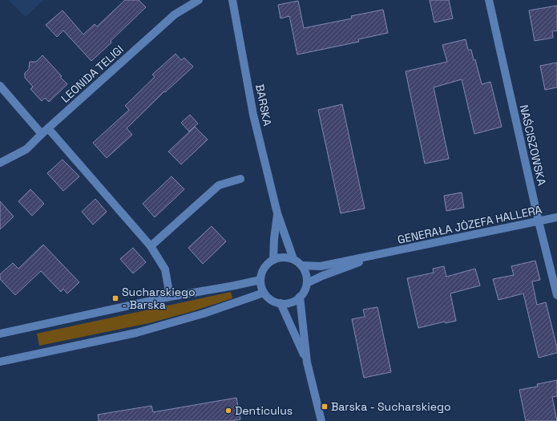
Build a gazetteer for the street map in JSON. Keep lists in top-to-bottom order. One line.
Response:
{"streets":{"street":["LEONIDA TELIGI","BARSKA","NAŚCISZOWSKA","GENERAŁA JÓZEFA HALLERA"]},"crossings":[["BARSKA","GENERAŁA JÓZEFA HALLERA"],["NAŚCISZOWSKA","GENERAŁA JÓZEFA HALLERA"]],"places":{"transit":["Sucharskiego - Barska","Barska - Sucharskiego"],"other":["Denticulus"]}}
